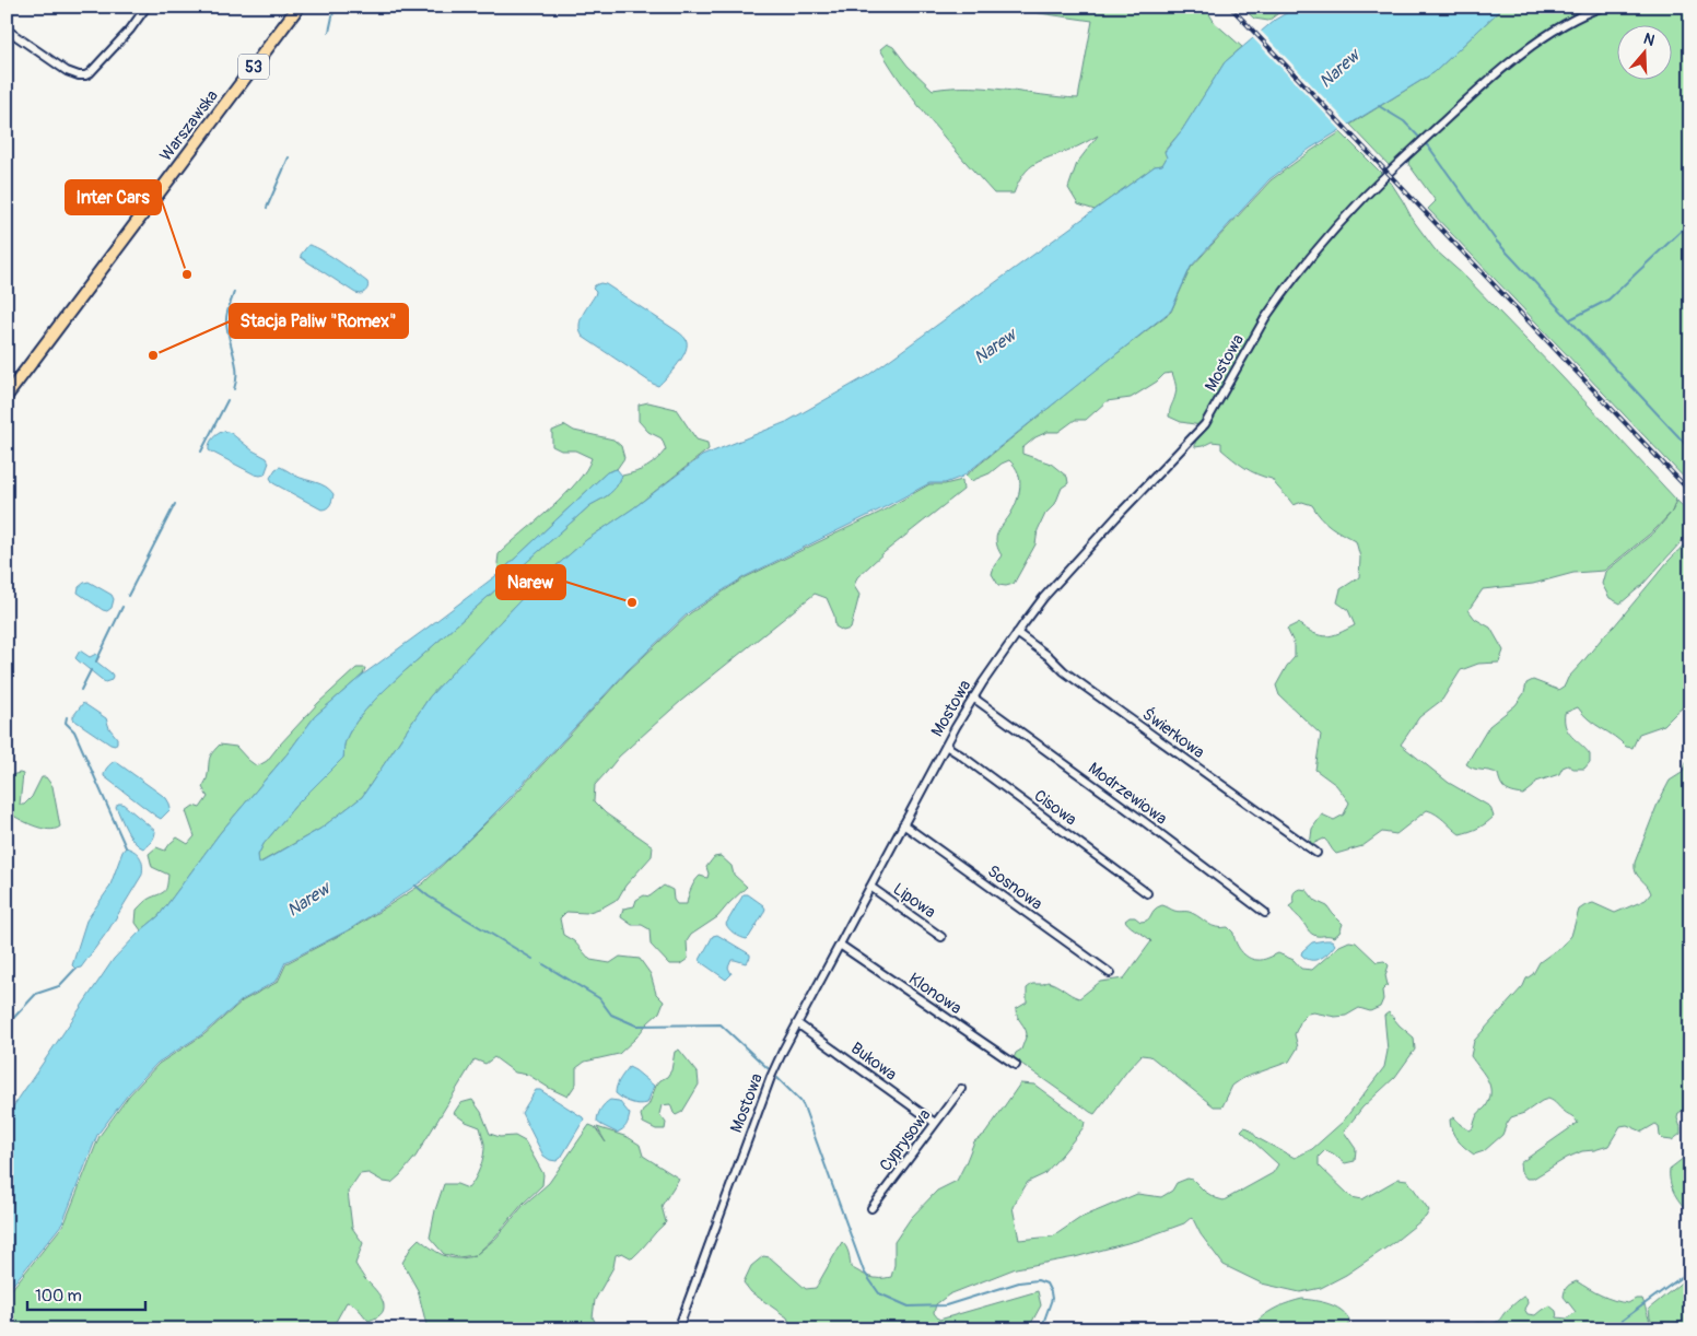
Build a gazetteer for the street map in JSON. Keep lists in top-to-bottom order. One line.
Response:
{"streets":{"main road":["53","Warszawska"],"street":["Mostowa","Świerkowa","Modrzewiowa","Cisowa","Sosnowa","Lipowa","Klonowa","Bukowa","Cyprysowa"]},"crossings":[["Mostowa","Świerkowa"],["Mostowa","Modrzewiowa"],["Mostowa","Cisowa"],["Mostowa","Sosnowa"],["Mostowa","Lipowa"],["Mostowa","Klonowa"],["Mostowa","Bukowa"],["Bukowa","Cyprysowa"]],"water":["Narew"],"places":["Inter Cars","Stacja Paliw \"Romex\"","Narew"],"scale_bar":"100 m","north":"top"}
